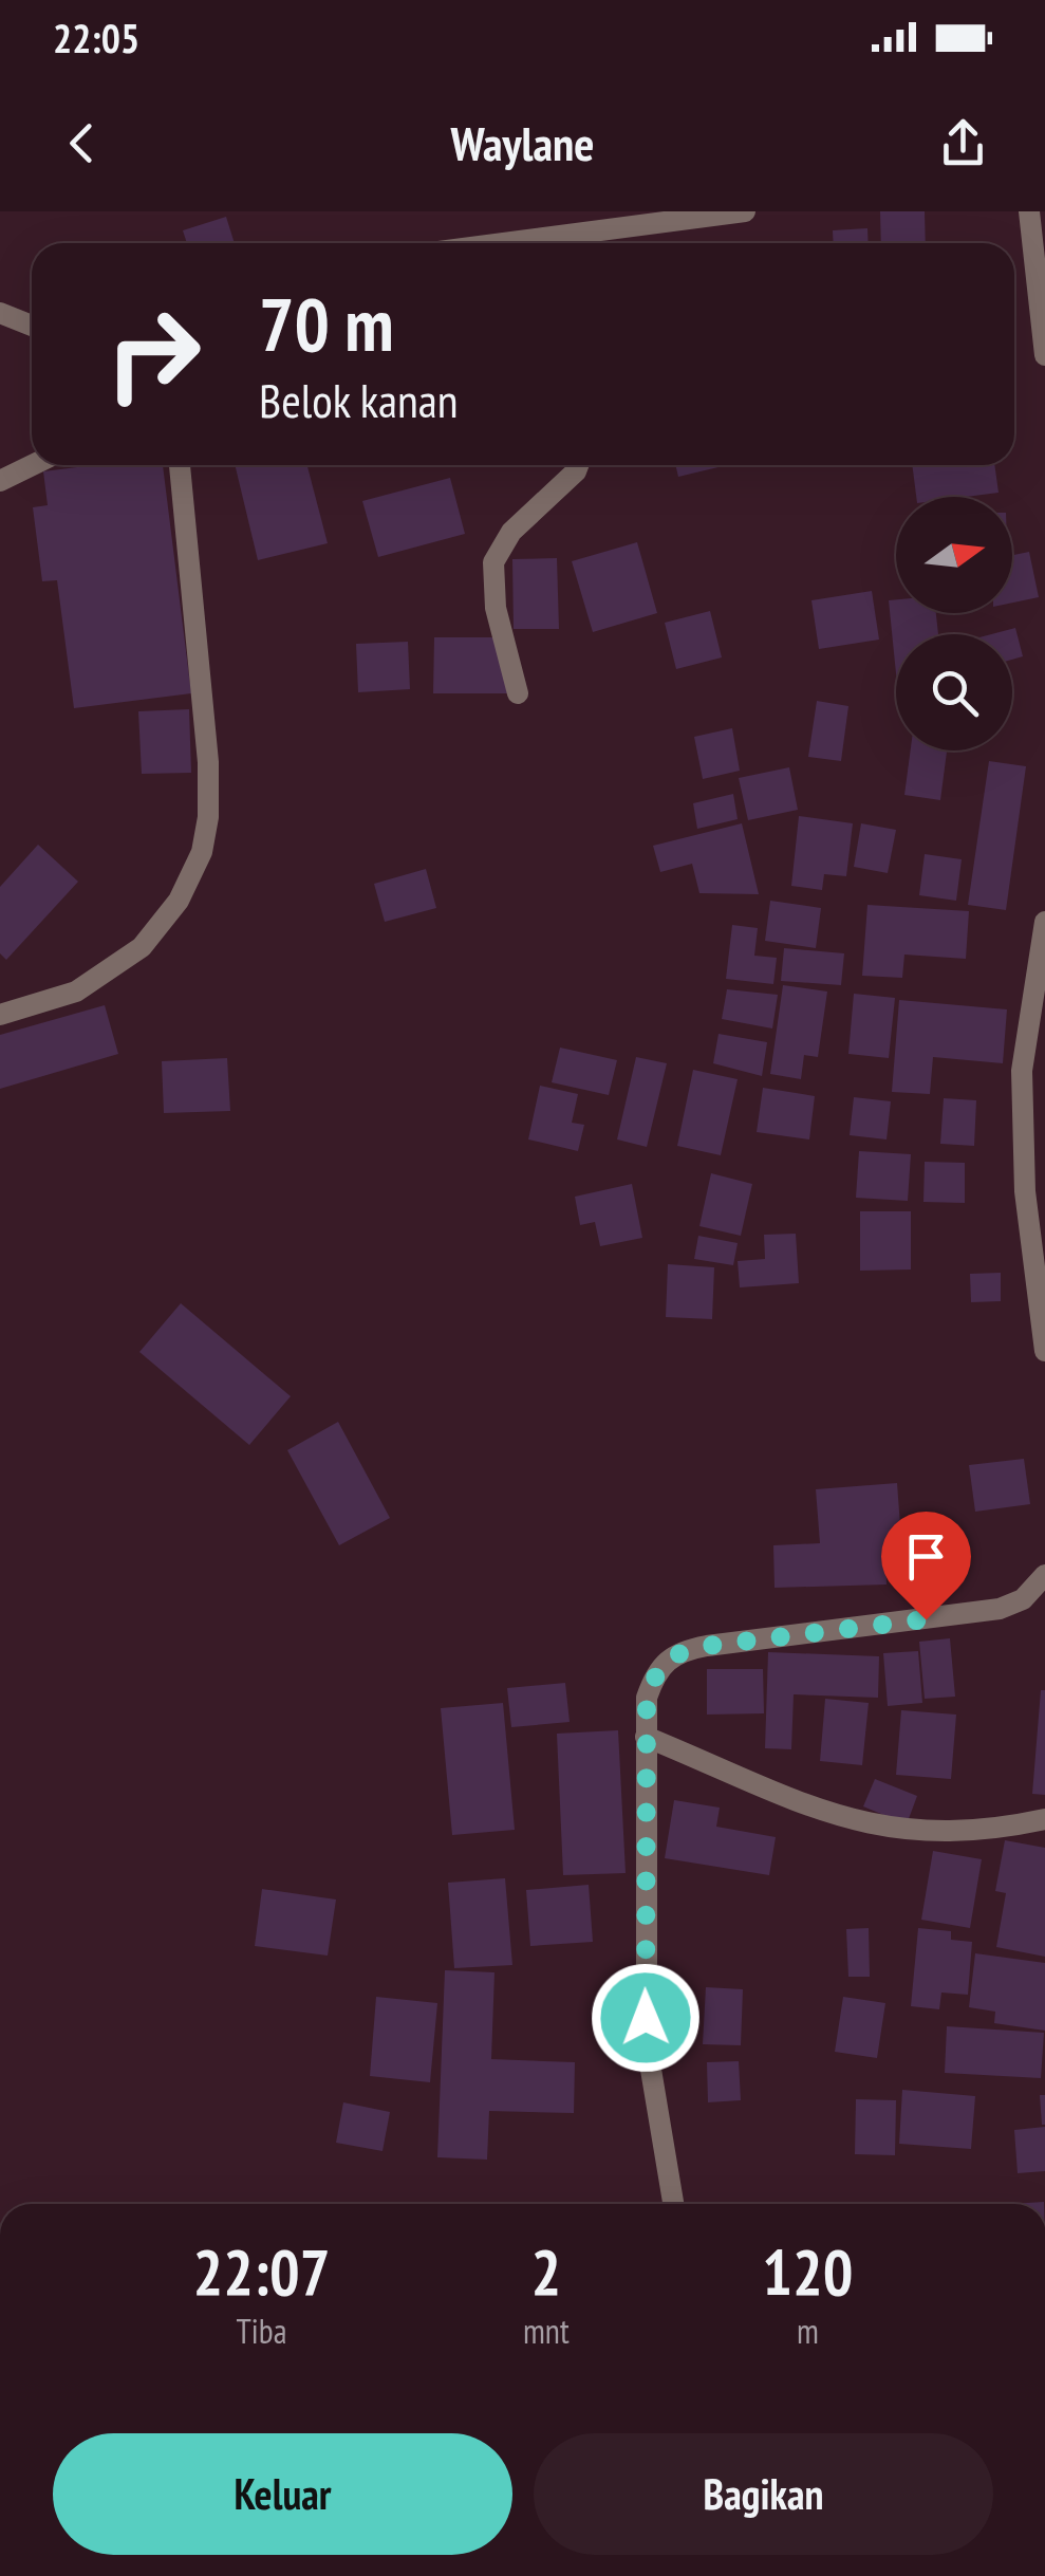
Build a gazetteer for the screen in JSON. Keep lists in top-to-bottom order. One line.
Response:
{"north":"right","page":{"status":"22:05","header":"Waylane","turn":["70 m","Belok kanan"],"eta":["22:07","Tiba","2","mnt","120","m"],"buttons":["Keluar","Bagikan"]}}
